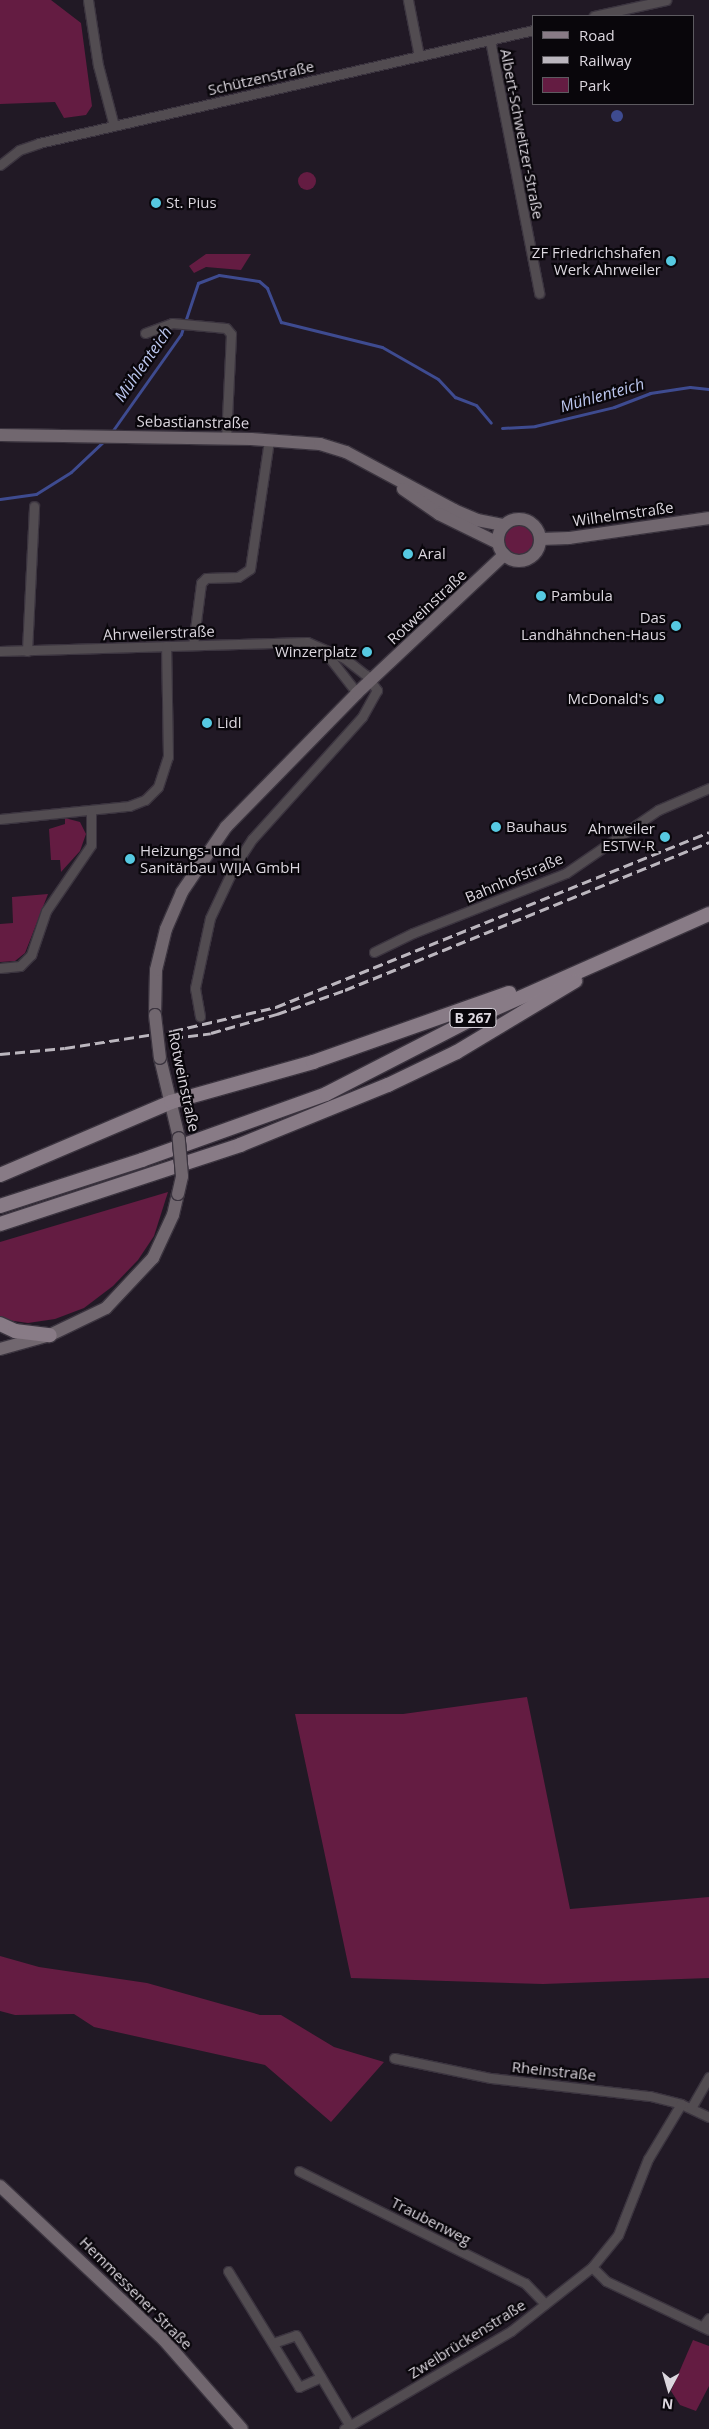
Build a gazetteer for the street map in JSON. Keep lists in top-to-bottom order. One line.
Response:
{"streets":{"main road":["Sebastianstraße","Wilhelmstraße","Rotweinstraße","B 267","Hemmessener Straße"],"street":["Schützenstraße","Albert-Schweitzer-Straße","Ahrweilerstraße","Bahnhofstraße","Rheinstraße","Traubenweg","Zweibrückenstraße"]},"crossings":[["Schützenstraße","Albert-Schweitzer-Straße"],["Sebastianstraße","Wilhelmstraße"],["Sebastianstraße","Rotweinstraße"],["Wilhelmstraße","Rotweinstraße"],["Rotweinstraße","Ahrweilerstraße"],["Rotweinstraße","B 267"],["Rheinstraße","Zweibrückenstraße"],["Traubenweg","Zweibrückenstraße"]],"water":["Mühlenteich"],"places":["St. Pius","ZF Friedrichshafen Werk Ahrweiler","Aral","Pambula","Das Landhähnchen-Haus","Winzerplatz","McDonald's","Lidl","Bauhaus","Ahrweiler ESTW-R","Heizungs- und Sanitärbau WIJA GmbH"],"legend":["Road","Railway","Park"],"north":"bottom"}
